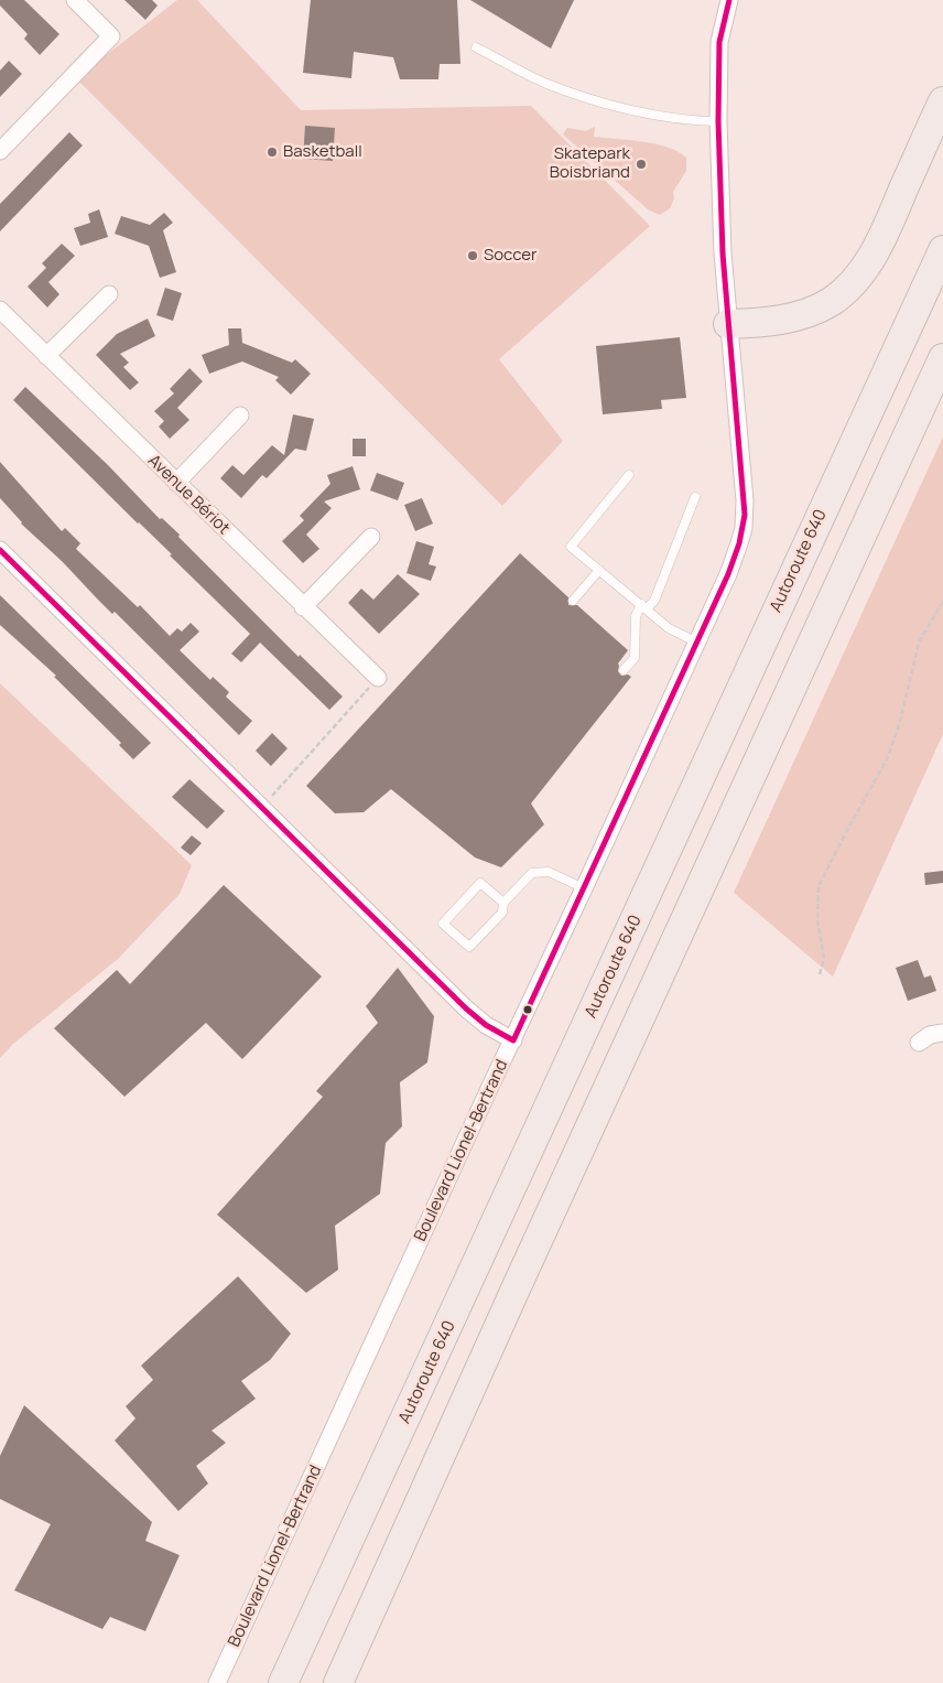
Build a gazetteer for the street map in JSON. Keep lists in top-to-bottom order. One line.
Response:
{"streets":{"highway":["Autoroute 640"],"street":["Avenue Bériot","Boulevard Lionel-Bertrand"]},"places":["Basketball","Skatepark Boisbriand","Soccer"]}
